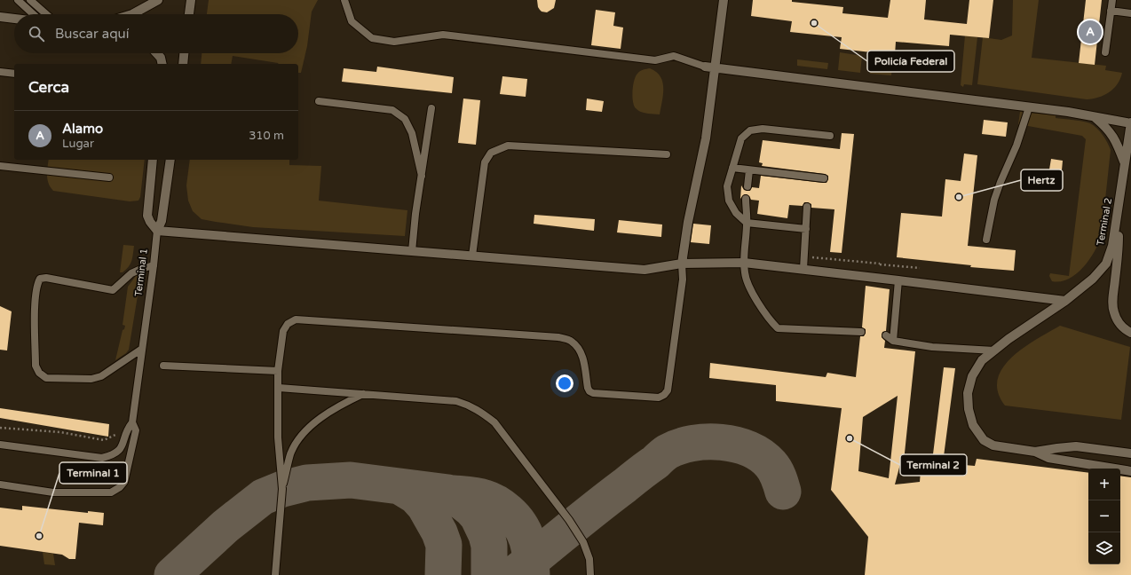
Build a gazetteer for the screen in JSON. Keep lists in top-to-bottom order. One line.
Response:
{"streets":{"street":["Terminal 2","Terminal 1"]},"places":["Policía Federal","Hertz","Terminal 2","Terminal 1"],"page":{"search":"Buscar aquí","pins":"A","heading":"Cerca","list":[{"mark":"A","name":"Alamo","note":"Lugar","value":"310 m"}],"map_buttons":["+","−"]}}
